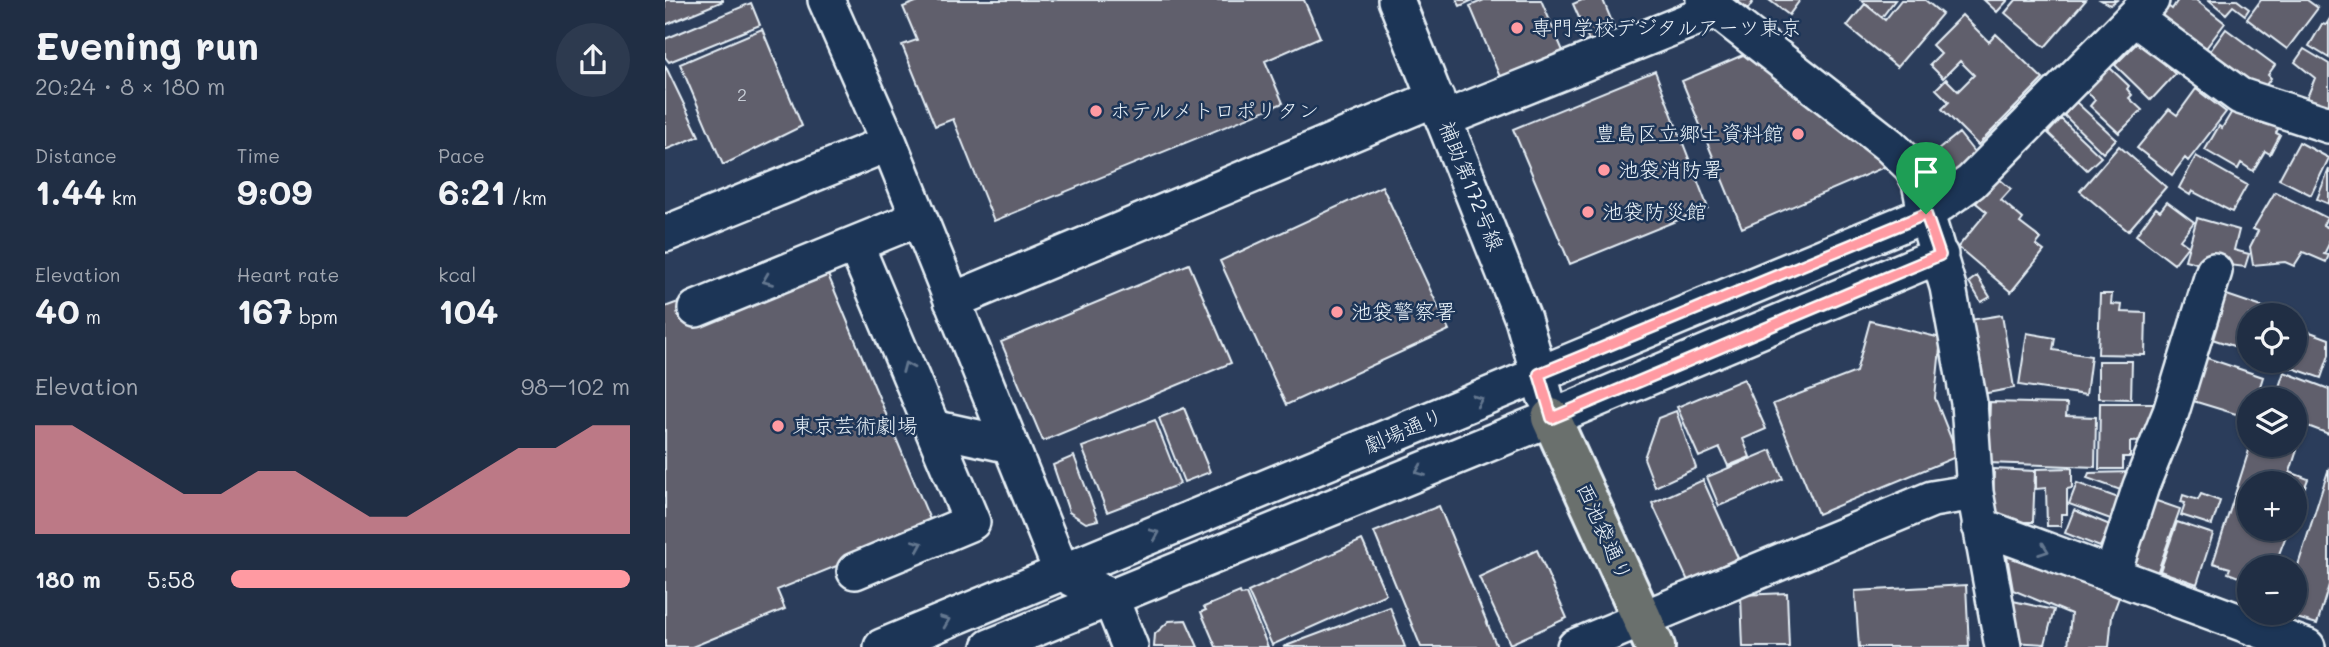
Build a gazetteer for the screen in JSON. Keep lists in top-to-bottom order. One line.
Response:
{"streets":{"main road":["西池袋通り"],"street":["補助第172号線","劇場通り"]},"crossings":[["補助第172号線","劇場通り"],["補助第172号線","西池袋通り"],["劇場通り","西池袋通り"]],"places":["専門学校デジタルアーツ東京","ホテルメトロポリタン","豊島区立郷土資料館","池袋消防署","池袋防災館","池袋警察署","東京芸術劇場"],"house_numbers":["2"],"page":{"heading":["Evening run","20:24 · 8 × 180 m"],"stats":[["Distance","1.44 km"],["Time","9:09"],["Pace","6:21 /km"],["Elevation","40 m"],["Heart rate","167 bpm"],["kcal","104"]],"map_buttons":["+","−"],"chart":["Elevation","98–102 m"],"list":[{"name":"180 m","note":"5:58"}]}}
